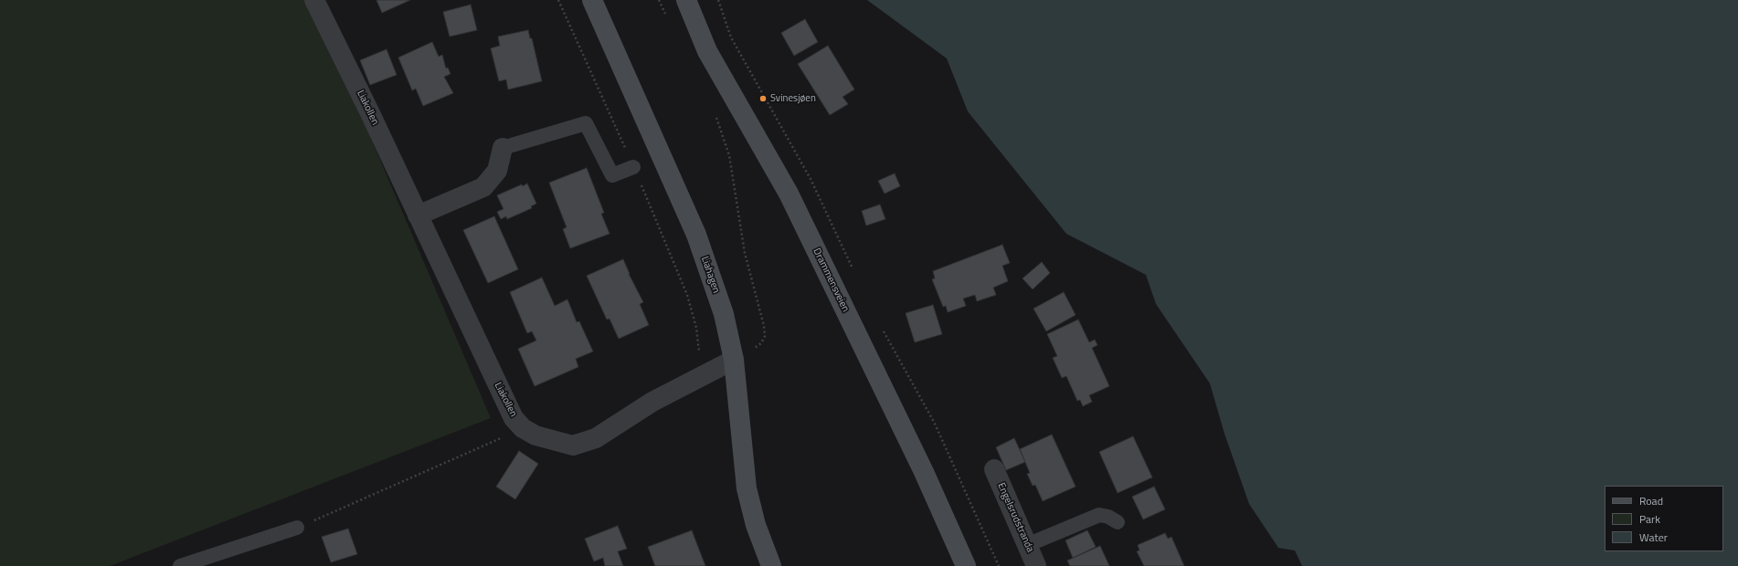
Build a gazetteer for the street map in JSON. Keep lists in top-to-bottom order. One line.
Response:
{"streets":{"main road":["Liahagen","Drammensveien"],"street":["Liakollen","Engelsrudstranda"]},"crossings":[["Liakollen","Liahagen"]],"places":["Svinesjøen"],"legend":["Road","Park","Water"]}
